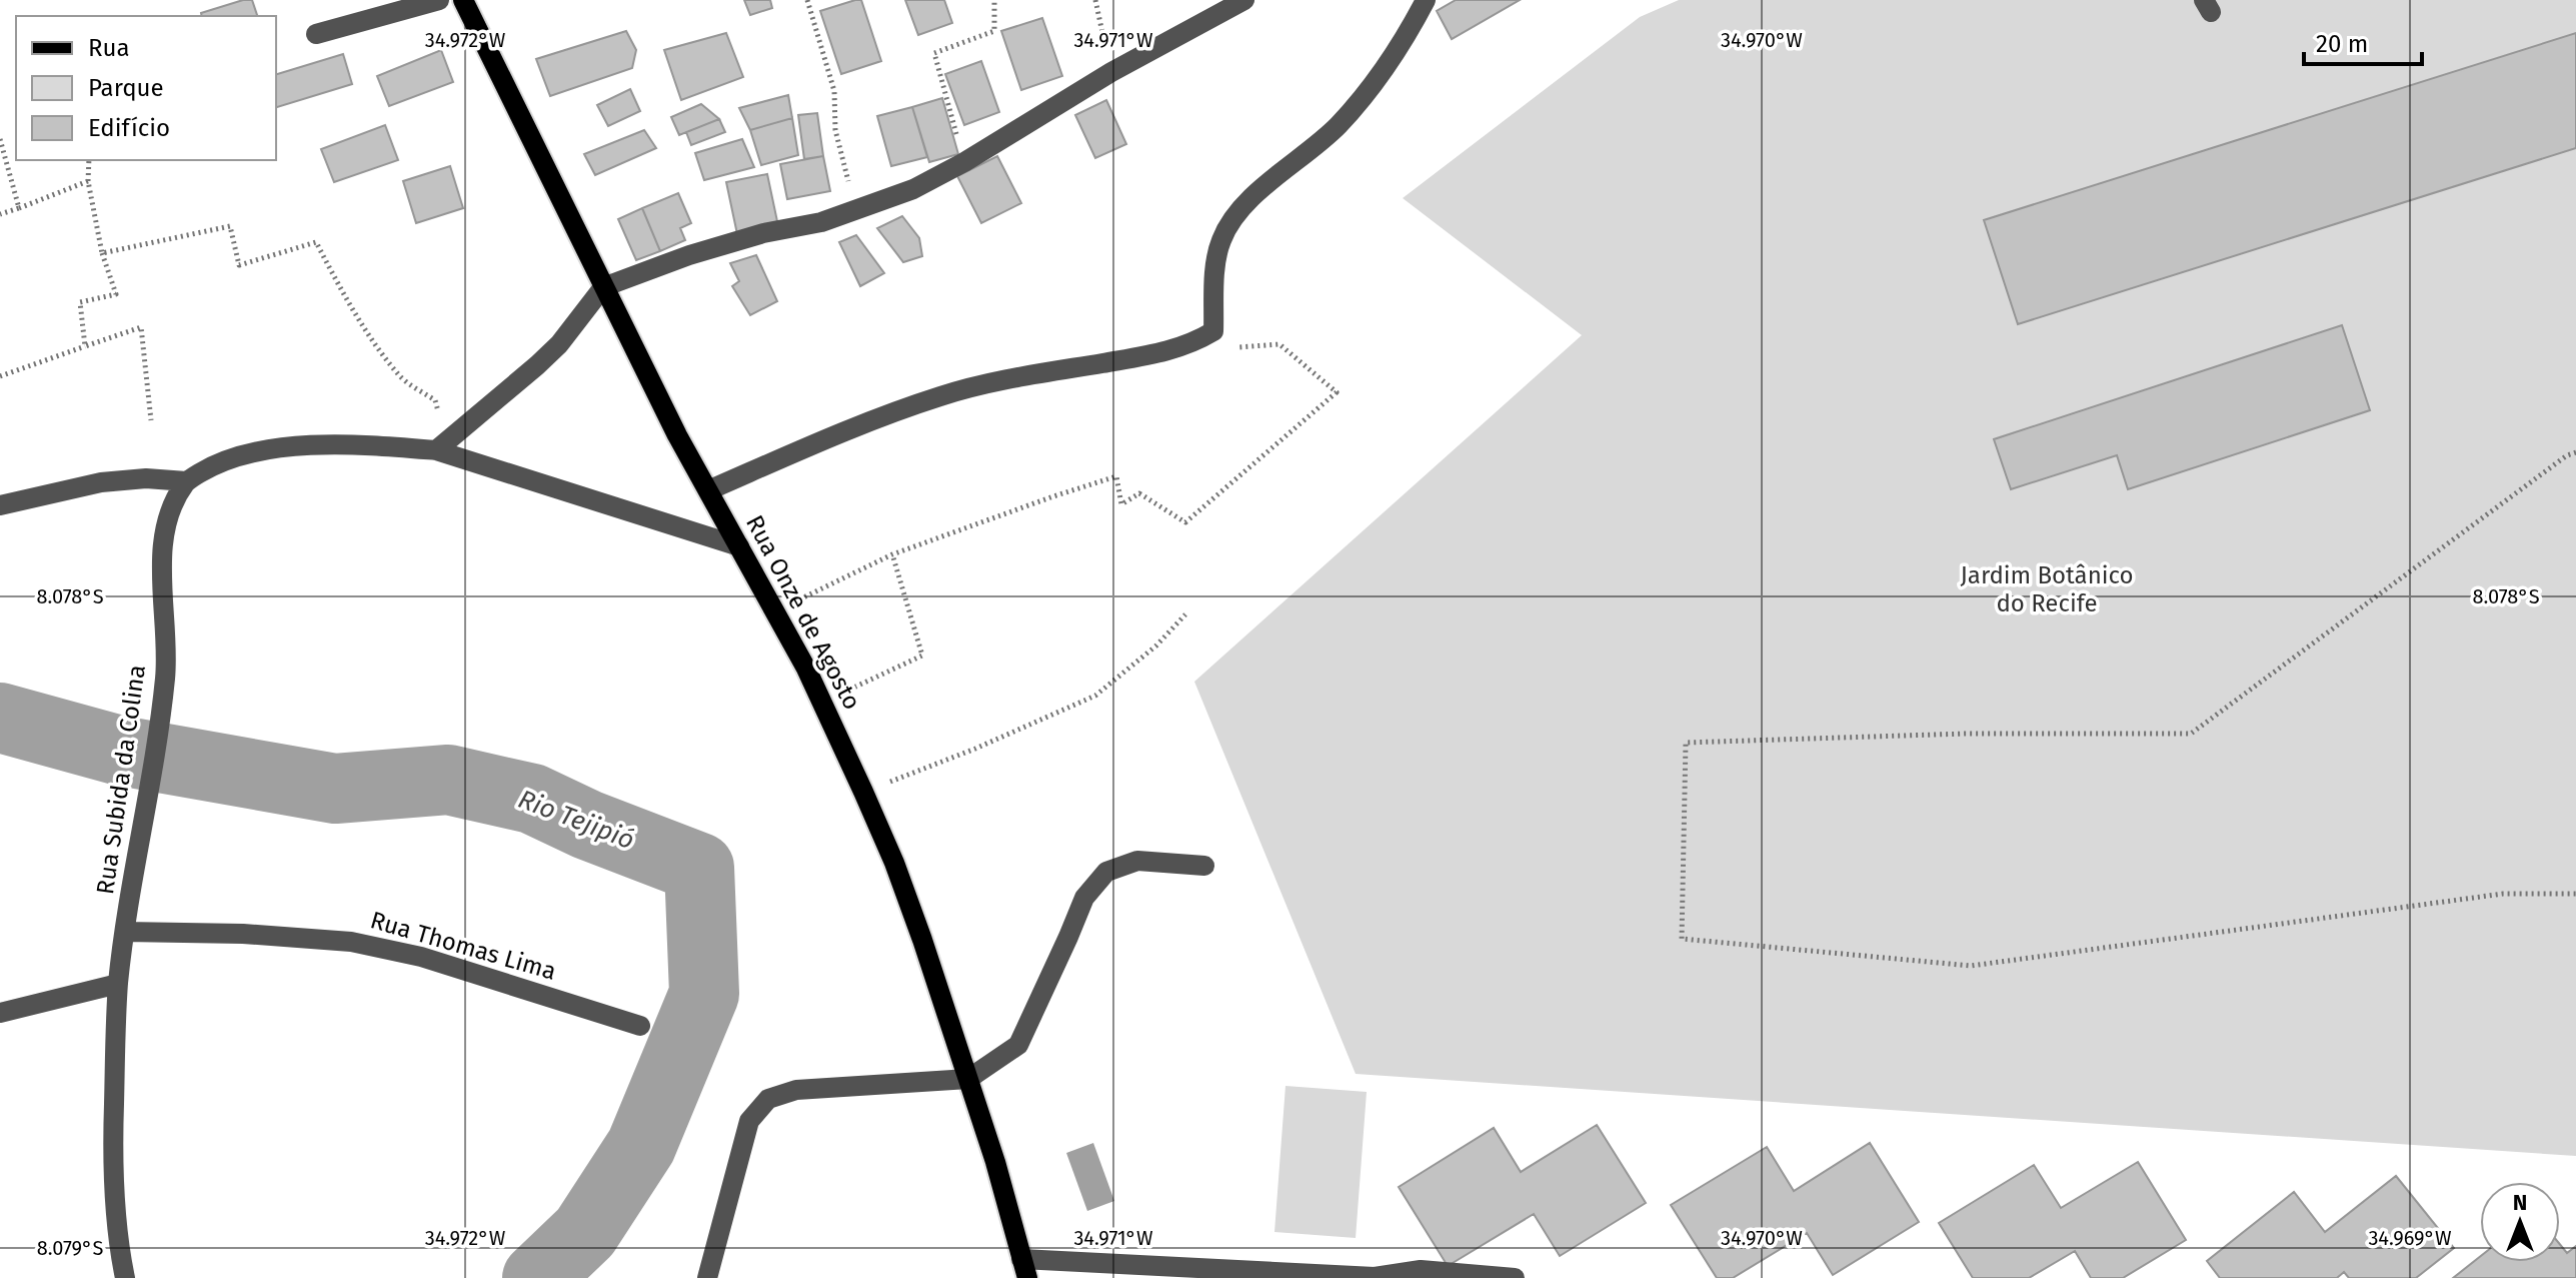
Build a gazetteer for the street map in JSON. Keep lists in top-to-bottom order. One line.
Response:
{"streets":{"main road":["Rua Onze de Agosto"],"street":["Rua Subida da Colina","Rua Thomas Lima"]},"crossings":[["Rua Subida da Colina","Rua Thomas Lima"]],"water":["Rio Tejipió"],"parks":["Jardim Botânico do Recife"],"legend":["Rua","Parque","Edifício"],"scale_bar":"20 m","north":"top","coordinates":["34.972°W","34.971°W","34.970°W","8.078°S","34.969°W","8.079°S"]}
